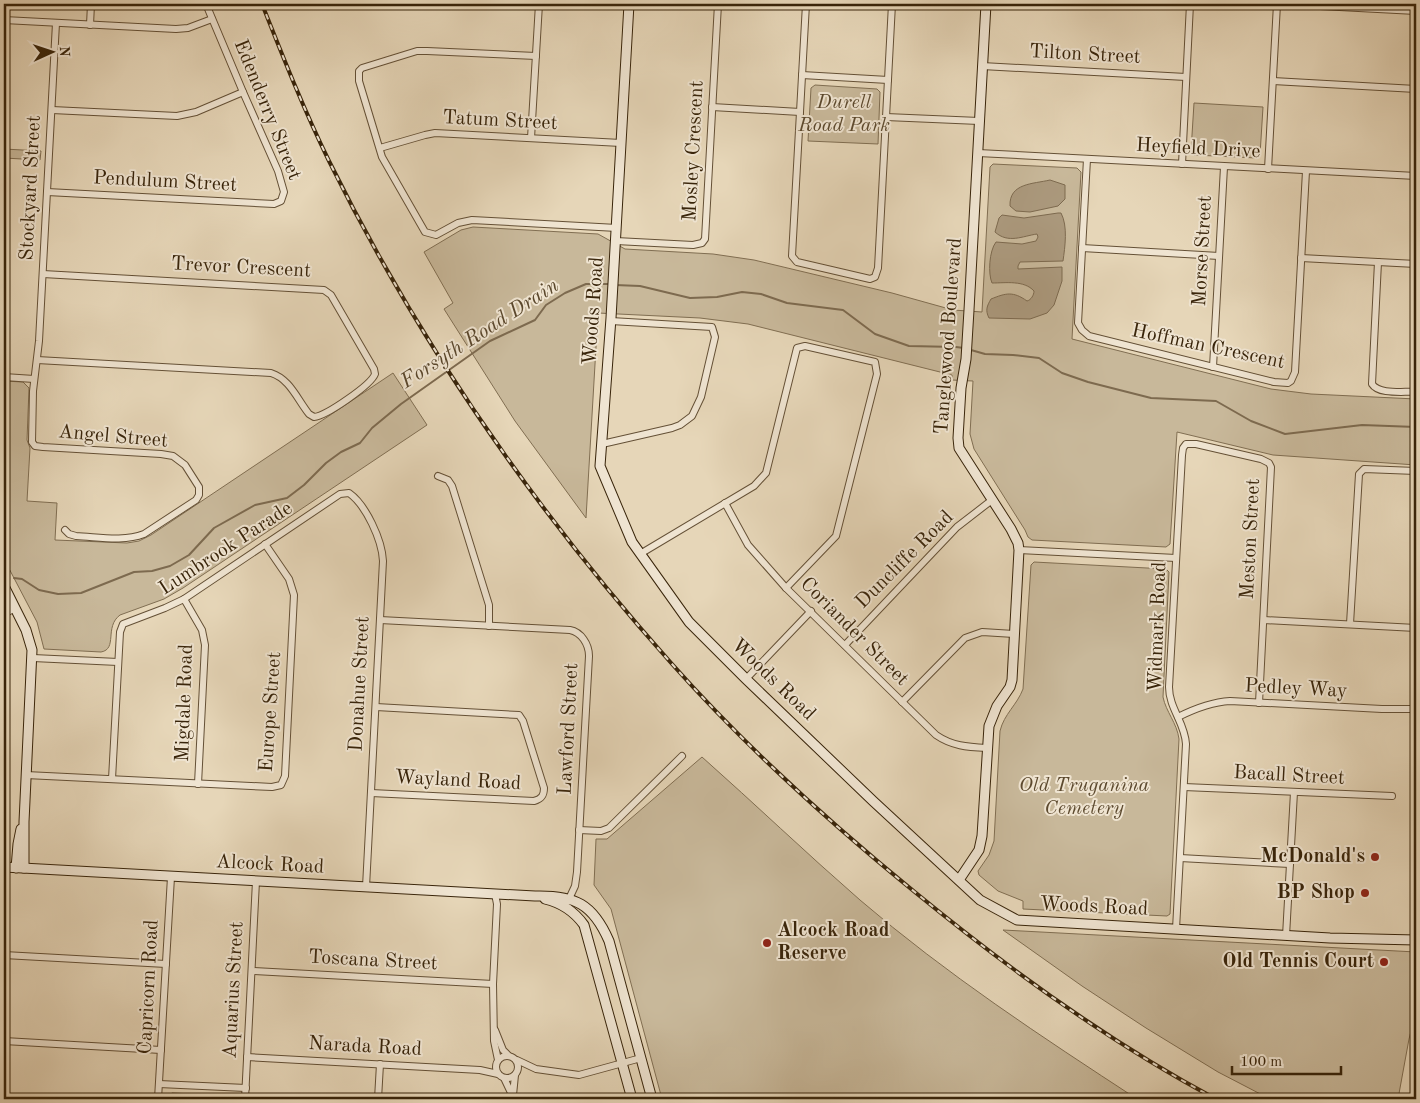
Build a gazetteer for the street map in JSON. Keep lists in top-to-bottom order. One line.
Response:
{"streets":{"street":["Tilton Street","Edenderry Street","Tatum Street","Heyfield Drive","Mosley Crescent","Pendulum Street","Stockyard Street","Morse Street","Trevor Crescent","Woods Road","Tanglewood Boulevard","Hoffman Crescent","Angel Street","Meston Street","Lumbrook Parade","Duncliffe Road","Widmark Road","Coriander Street","Donahue Street","Pedley Way","Migdale Road","Europe Street","Lawford Street","Bacall Street","Wayland Road","Alcock Road","Toscana Street","Capricorn Road","Aquarius Street","Narada Road"]},"crossings":[["Tilton Street","Tanglewood Boulevard"],["Edenderry Street","Pendulum Street"],["Tatum Street","Woods Road"],["Heyfield Drive","Morse Street"],["Heyfield Drive","Tanglewood Boulevard"],["Heyfield Drive","Hoffman Crescent"],["Mosley Crescent","Woods Road"],["Pendulum Street","Stockyard Street"],["Stockyard Street","Trevor Crescent"],["Stockyard Street","Angel Street"],["Morse Street","Hoffman Crescent"],["Woods Road","Tanglewood Boulevard"],["Woods Road","Widmark Road"],["Tanglewood Boulevard","Duncliffe Road"],["Tanglewood Boulevard","Coriander Street"],["Meston Street","Widmark Road"],["Meston Street","Pedley Way"],["Lumbrook Parade","Donahue Street"],["Lumbrook Parade","Migdale Road"],["Lumbrook Parade","Europe Street"],["Duncliffe Road","Coriander Street"],["Widmark Road","Pedley Way"],["Widmark Road","Bacall Street"],["Donahue Street","Lawford Street"],["Donahue Street","Wayland Road"],["Donahue Street","Alcock Road"],["Migdale Road","Europe Street"],["Lawford Street","Alcock Road"],["Alcock Road","Capricorn Road"],["Alcock Road","Aquarius Street"],["Toscana Street","Aquarius Street"],["Aquarius Street","Narada Road"]],"water":["Forsyth Road Drain"],"parks":["Durell Road Park","Old Truganina Cemetery"],"places":["McDonald's","BP Shop","Alcock Road Reserve","Old Tennis Court"],"scale_bar":"100 m","north":"right"}
